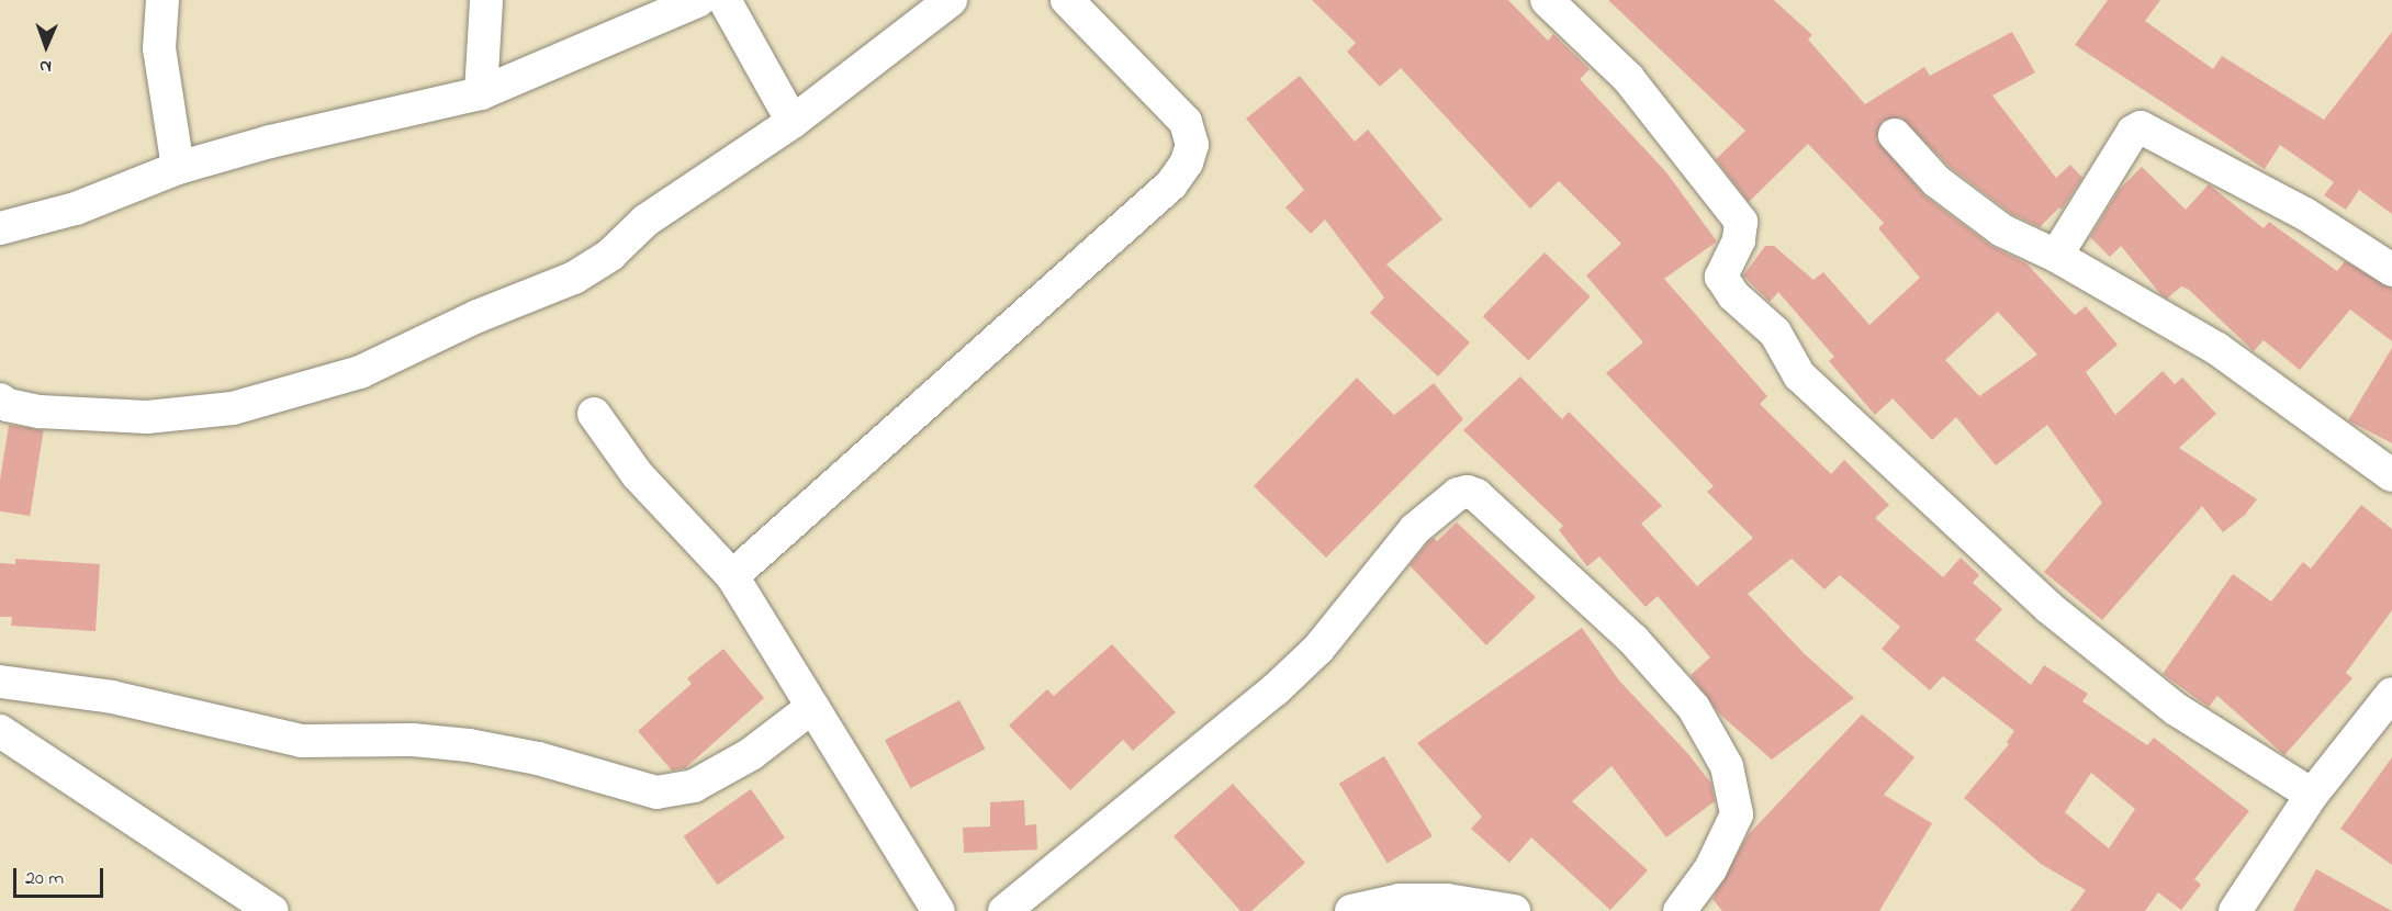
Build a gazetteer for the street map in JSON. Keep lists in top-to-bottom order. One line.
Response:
{"scale_bar":"20 m","north":"bottom"}
